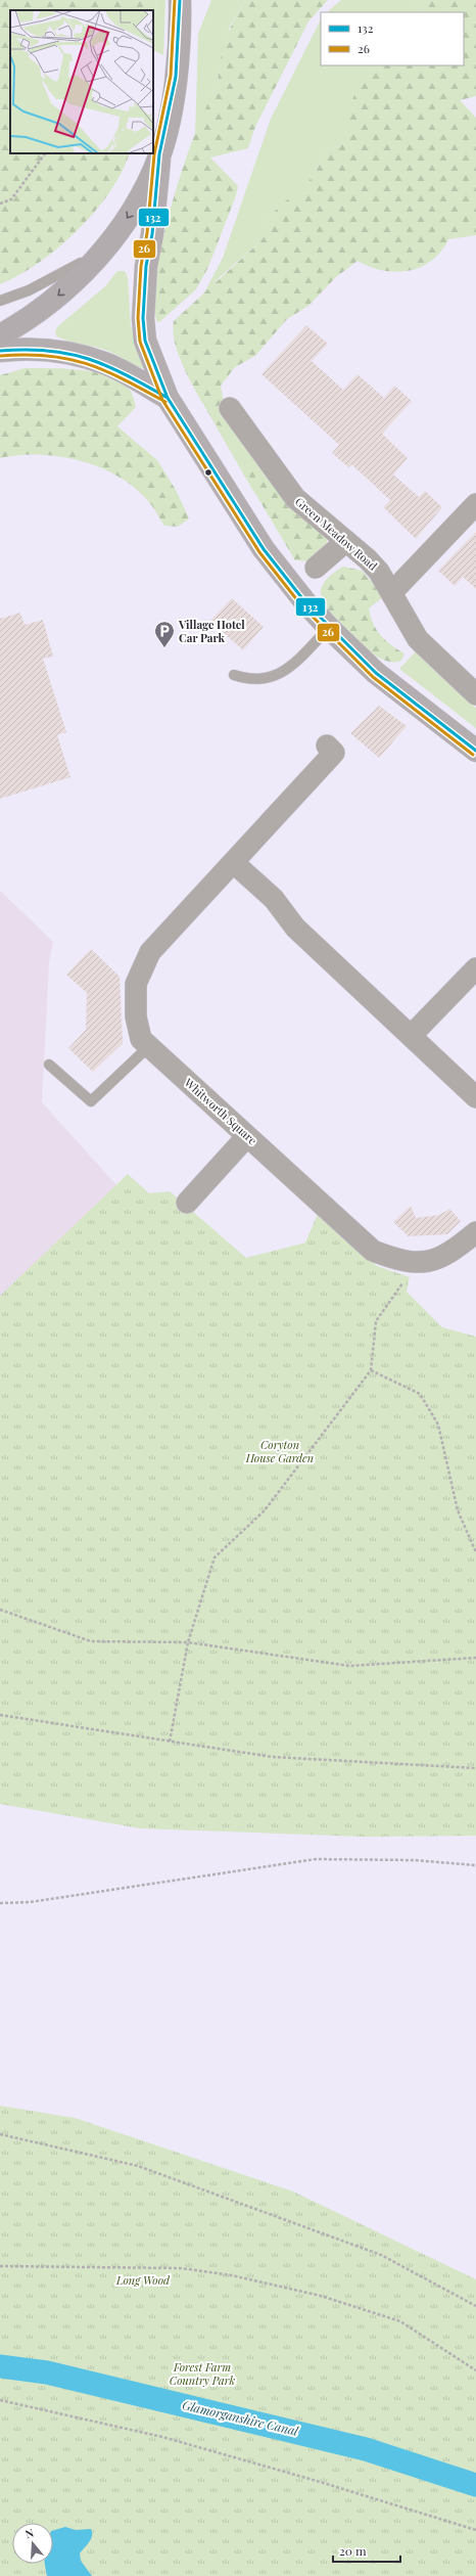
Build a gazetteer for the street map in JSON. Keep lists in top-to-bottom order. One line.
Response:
{"streets":{"street":["Green Meadow Road","Whitworth Square"]},"water":["Glamorganshire Canal"],"parks":["Coryton House Garden","Long Wood","Forest Farm Country Park"],"places":{"parking":["Village Hotel Car Park"]},"lines":["transit line 132","transit line 26"],"legend":["132","26"],"scale_bar":"20 m","north":"top"}
